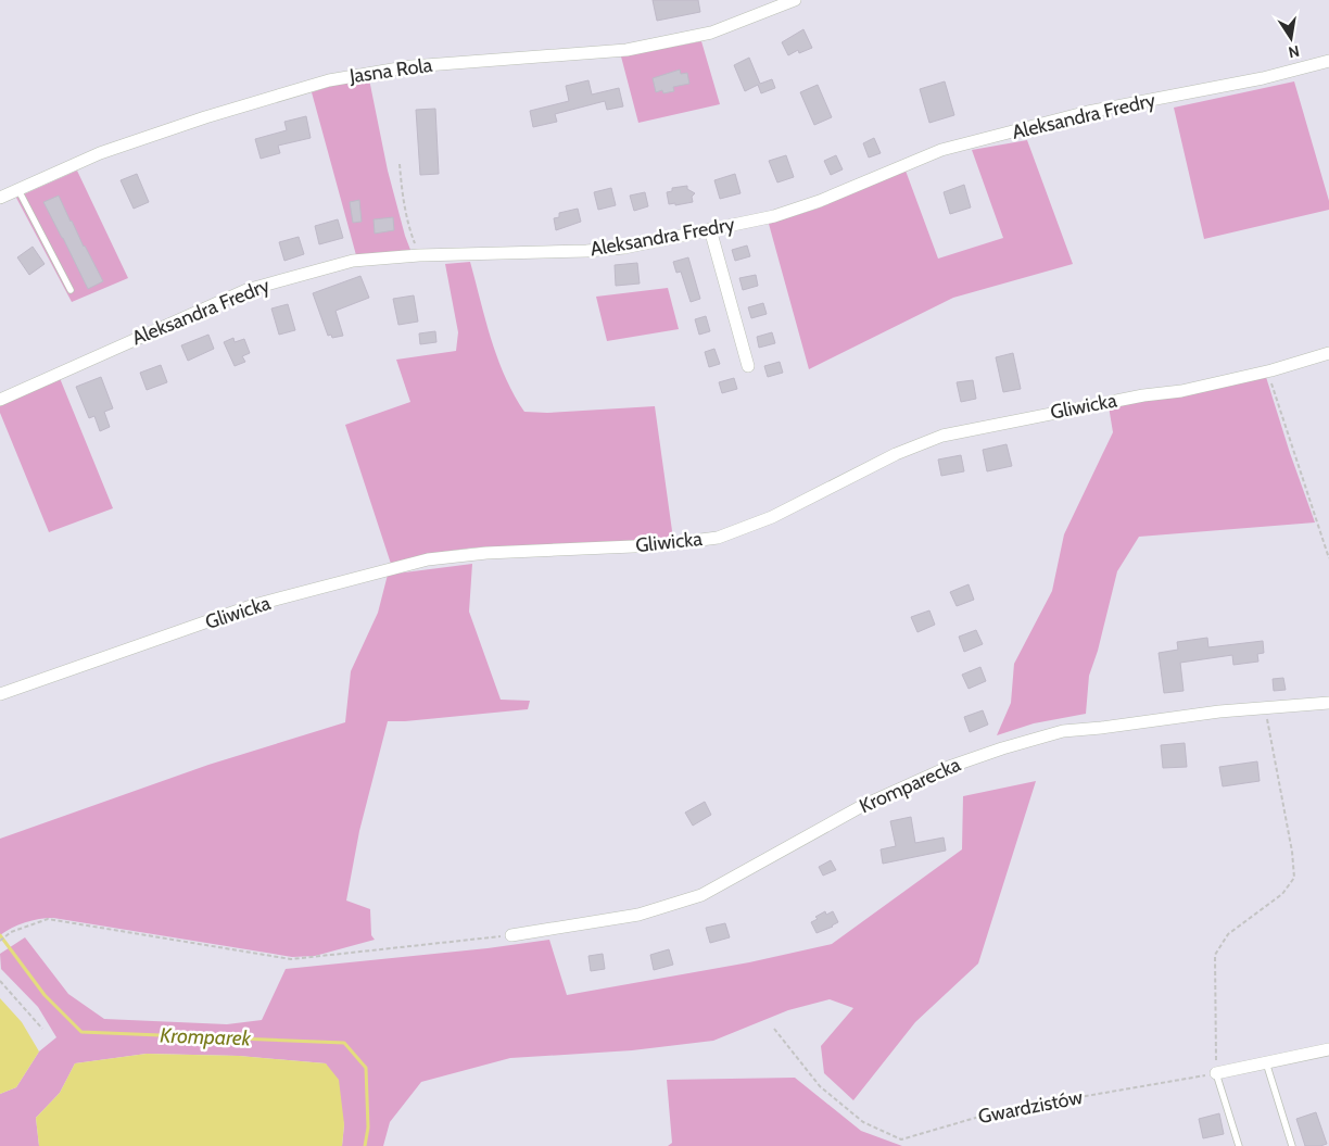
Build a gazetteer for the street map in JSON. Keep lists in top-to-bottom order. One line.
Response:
{"streets":{"street":["Jasna Rola","Aleksandra Fredry","Gliwicka","Kromparecka"],"path":["Gwardzistów"]},"water":["Kromparek"],"north":"bottom"}
